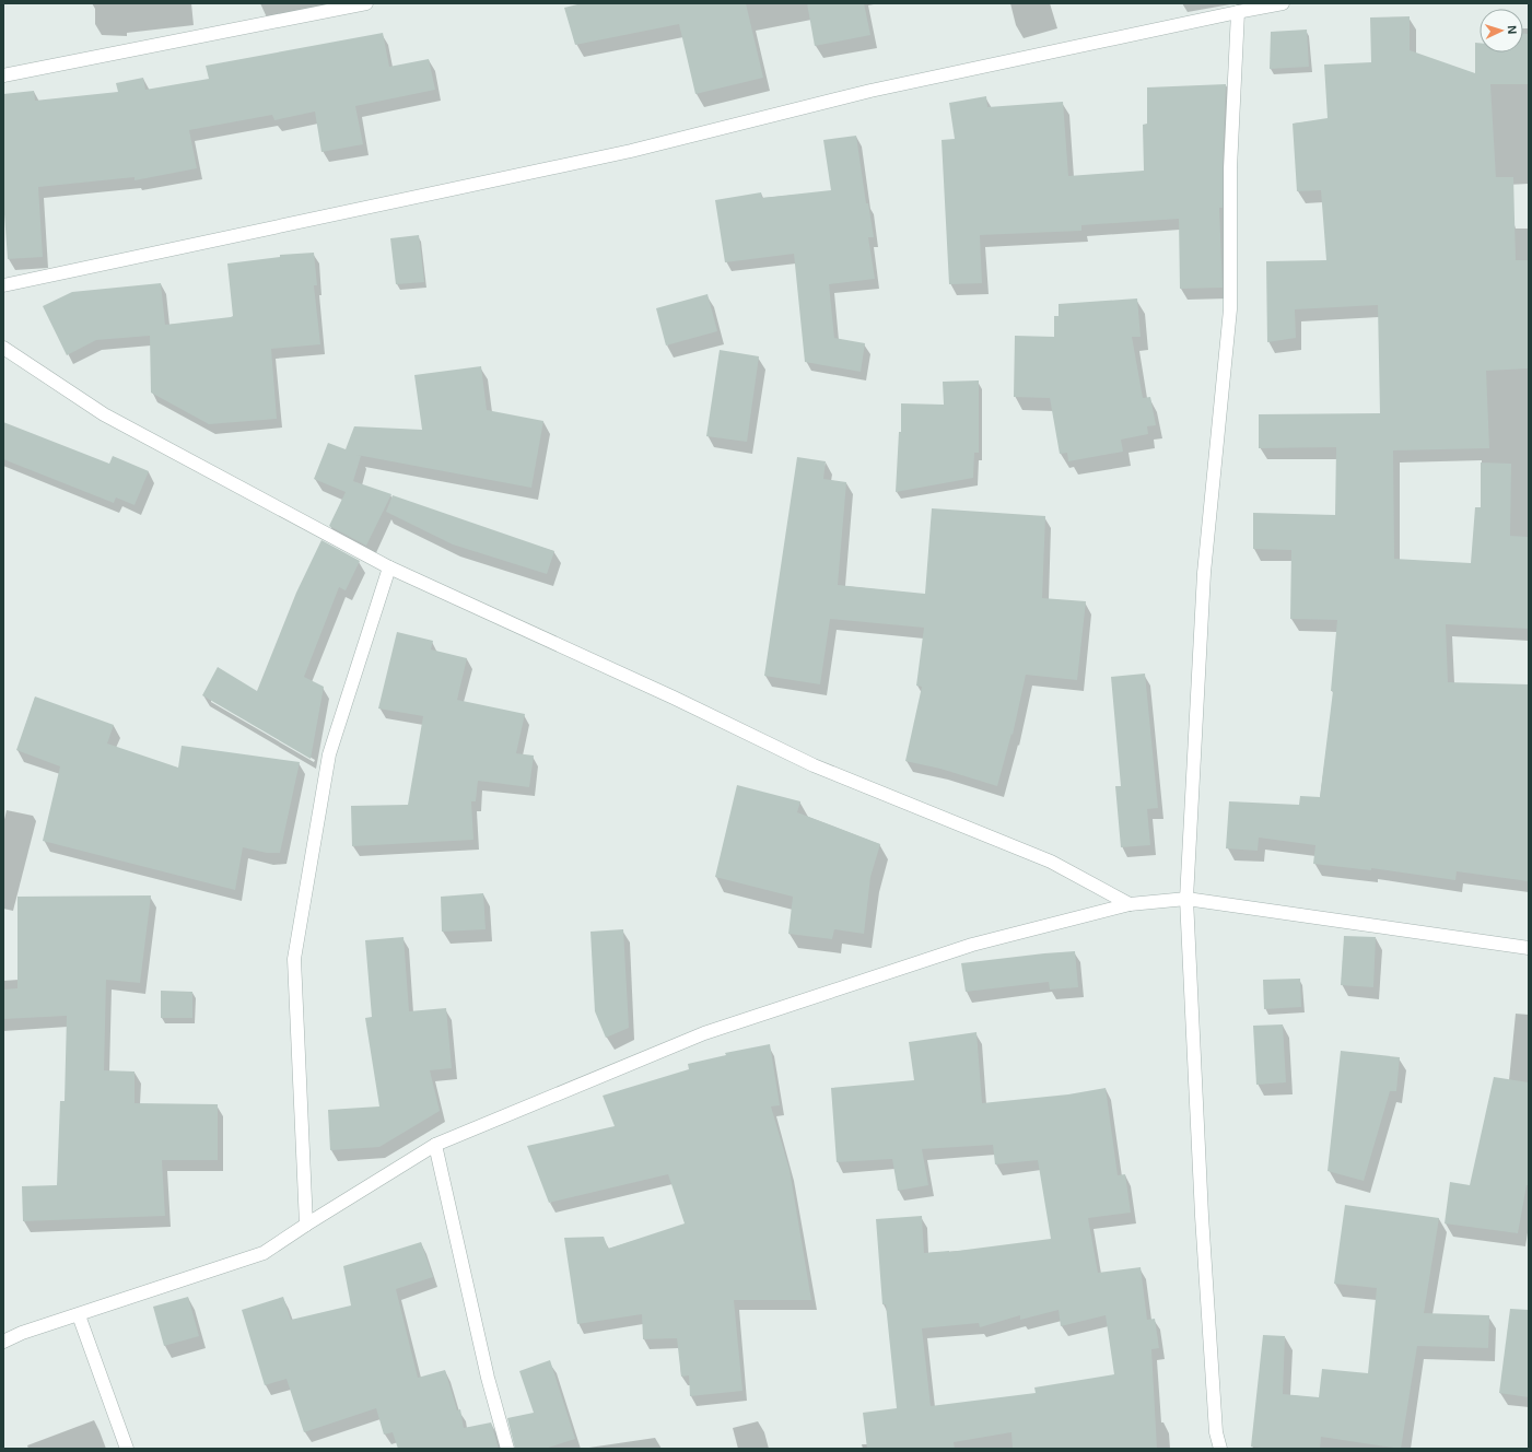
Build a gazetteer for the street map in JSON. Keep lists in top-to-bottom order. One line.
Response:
{"north":"right"}
